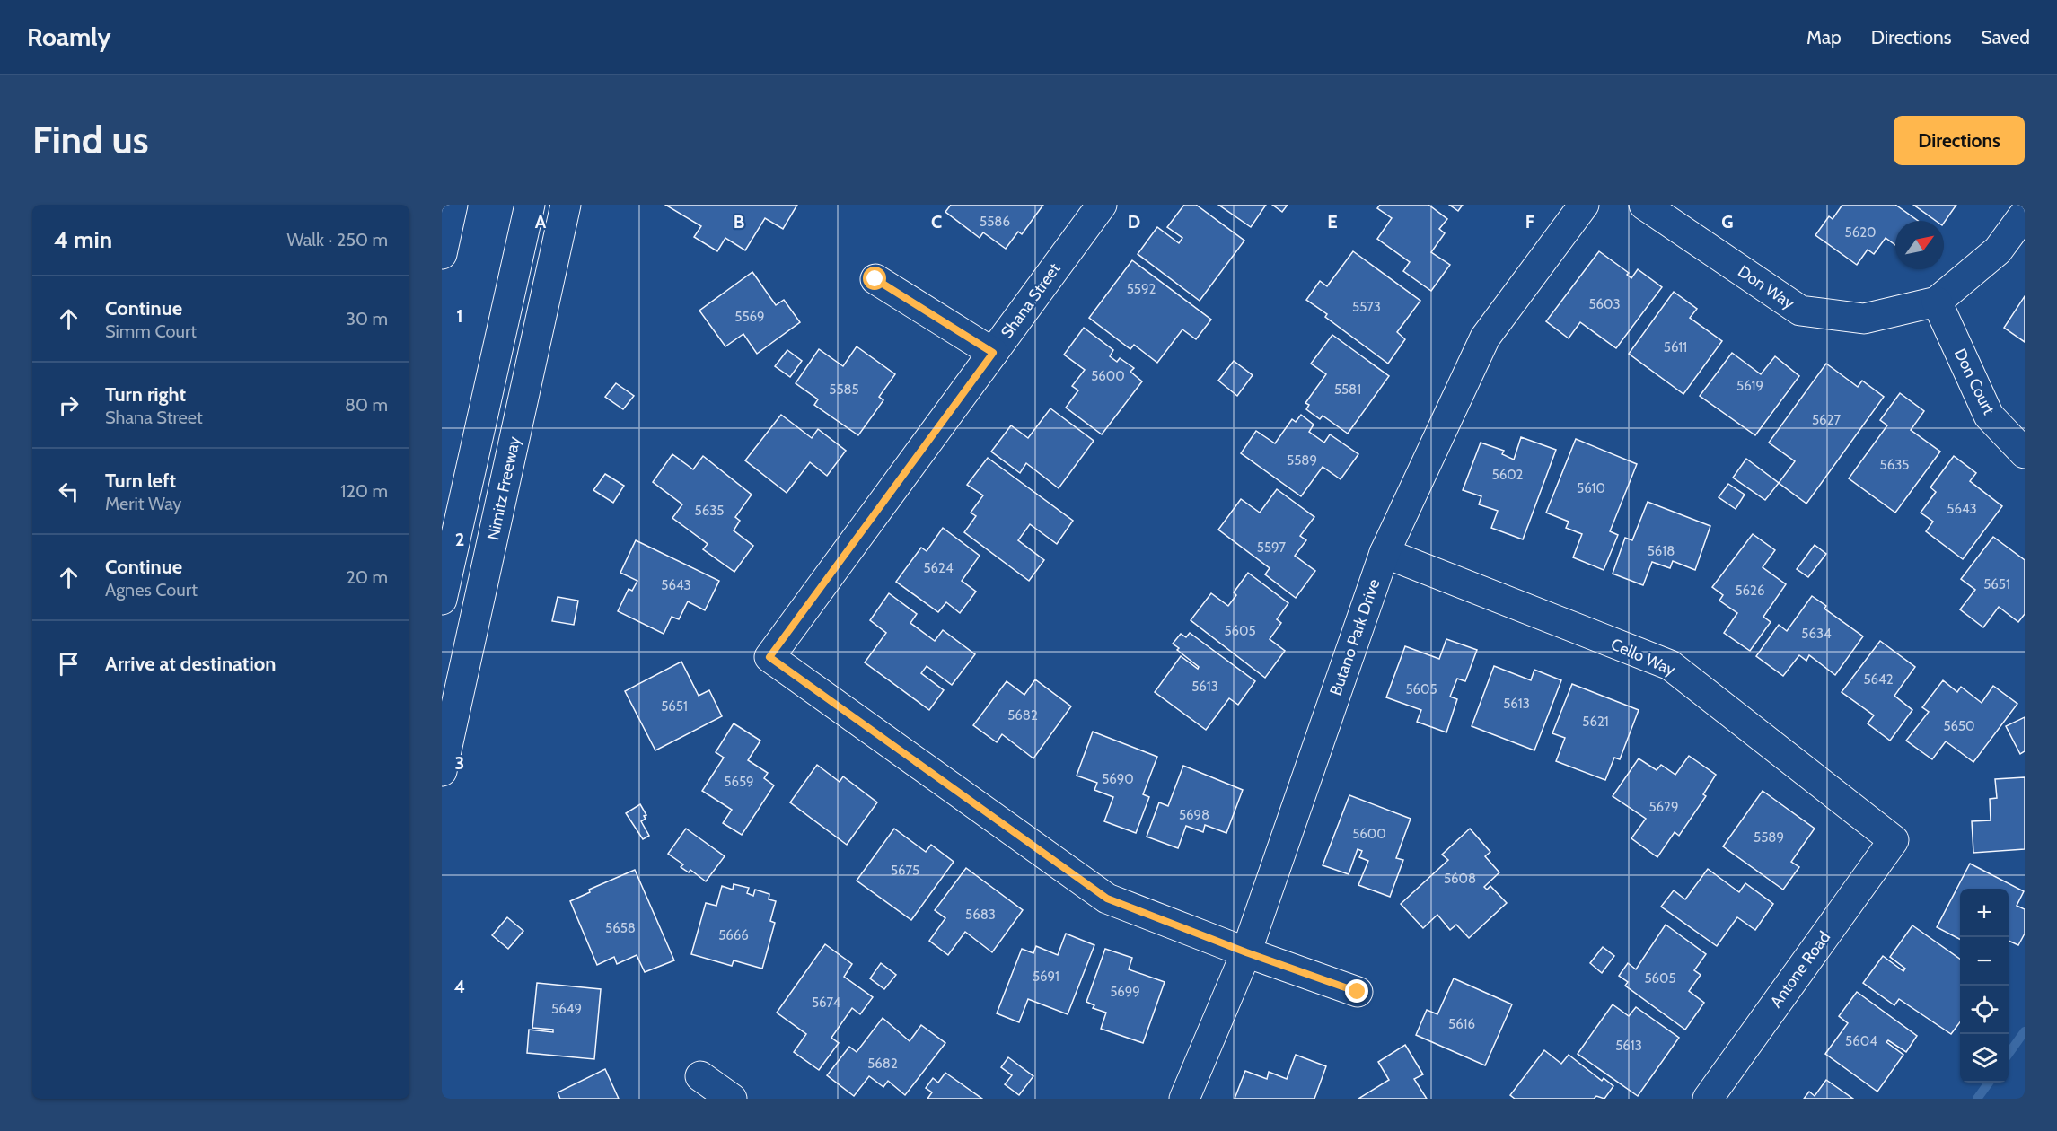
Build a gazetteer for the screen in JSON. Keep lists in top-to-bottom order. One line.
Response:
{"streets":{"main road":["Don Way","Shana Street","Don Court","Nimitz Freeway","Butano Park Drive","Cello Way","Antone Road"]},"crossings":[["Don Way","Don Court"],["Shana Street","Butano Park Drive"],["Butano Park Drive","Cello Way"],["Cello Way","Antone Road"]],"house_numbers":["5586","5620","5592","5603","5573","5569","5611","5600","5619","5585","5581","5627","5589","5635","5602","5610","5643","5635","5597","5618","5624","5651","5643","5626","5605","5634","5642","5613","5605","5613","5651","5682","5621","5650","5690","5659","5629","5698","5600","5589","5675","5608","5683","5658","5666","5691","5605","5699","5674","5649","5616","5604","5613","5682"],"north":"top right","page":{"header":"Roamly","nav":["Map","Directions","Saved"],"buttons":"Directions","title":"Find us","heading":["4 min","Walk · 250 m"],"list":[["Continue","Simm Court","30 m"],["Turn right","Shana Street","80 m"],["Turn left","Merit Way","120 m"],["Continue","Agnes Court","20 m"],"Arrive at destination"],"map_buttons":["+","−"]},"grid":{"columns":["A","B","C","D","E","F","G"],"rows":["1","2","3","4"]}}
